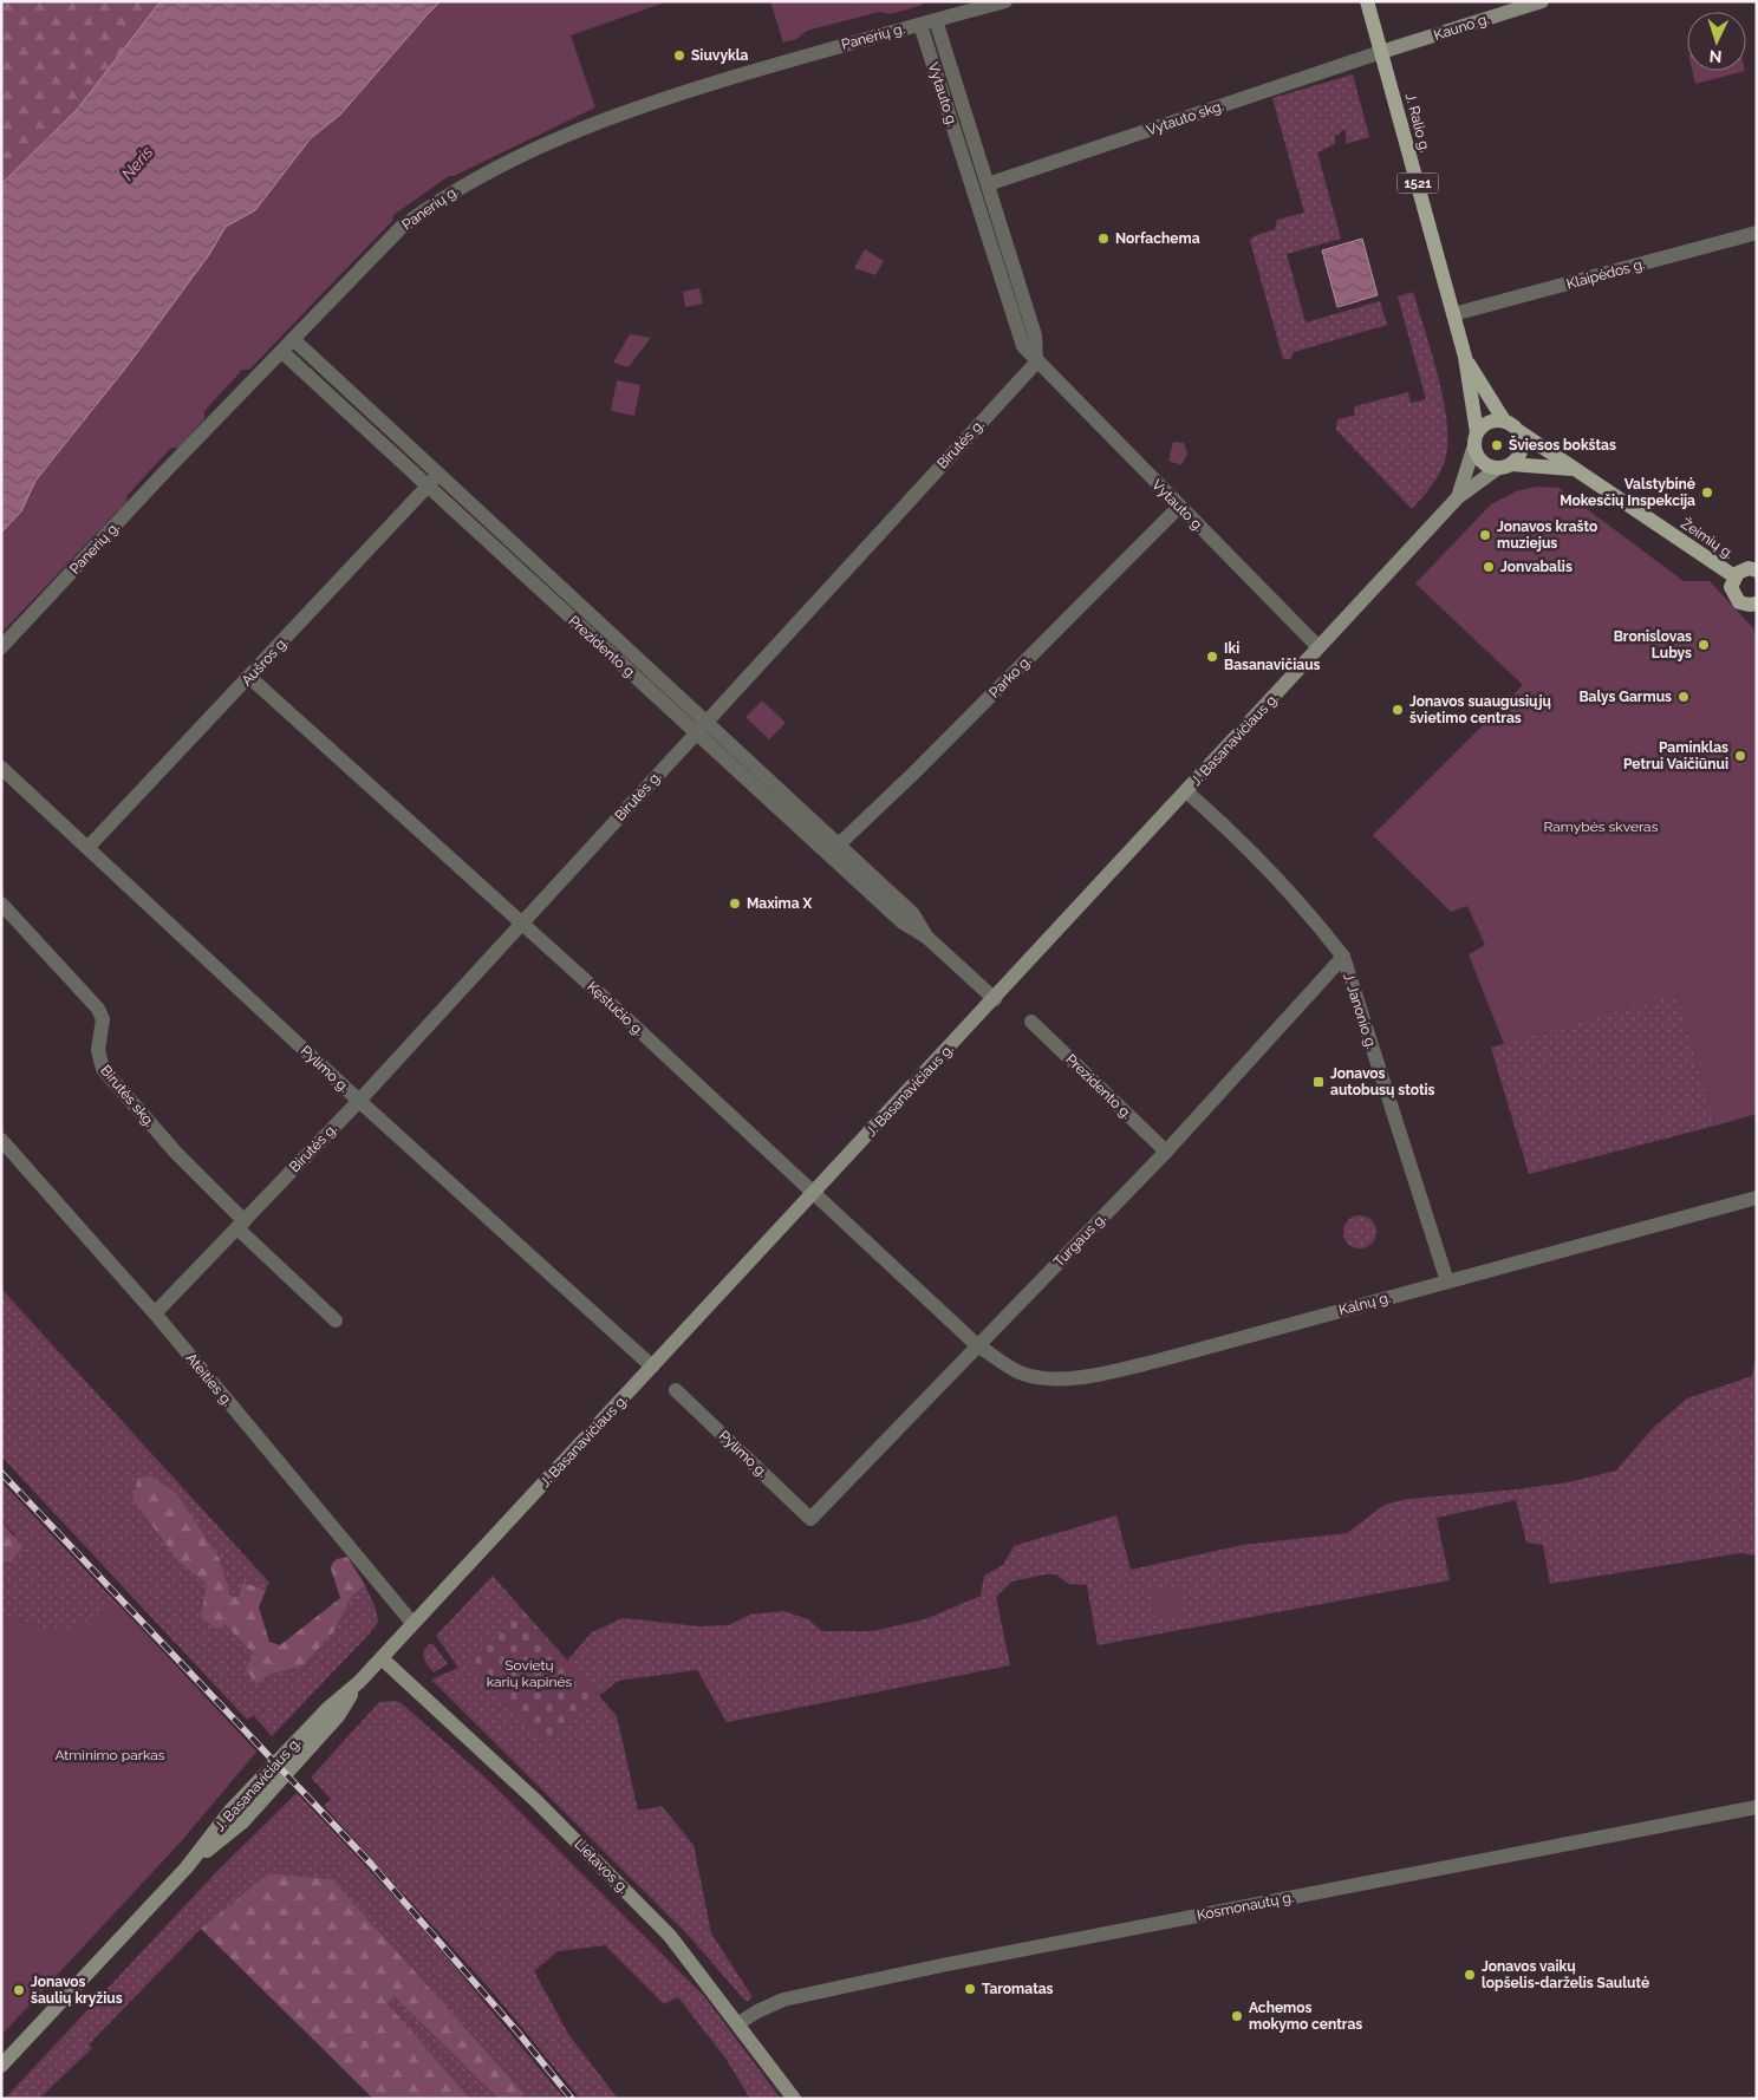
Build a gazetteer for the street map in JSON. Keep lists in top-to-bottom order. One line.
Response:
{"streets":{"main road":["Kauno g.","J. Ralio g.","1521","Žeimių g.","J. Basanavičiaus g.","Lietavos g."],"street":["Panerių g.","Vytauto g.","Vytauto skg.","Klaipėdos g.","Birutės g.","Prezidento g.","Aušros g.","Parko g.","Kęstučio g.","J. Janonio g.","Pylimo g.","Birutės skg.","Turgaus g.","Kalnų g.","Ateities g.","Kosmonautų g."]},"crossings":[["Kauno g.","Vytauto skg."],["Kauno g.","J. Ralio g."],["Panerių g.","Vytauto g."],["Panerių g.","Prezidento g."],["Vytauto g.","Vytauto skg."],["Vytauto g.","Birutės g."],["Vytauto g.","Parko g."],["Vytauto g.","J. Basanavičiaus g."],["Vytauto skg.","J. Ralio g."],["J. Ralio g.","Klaipėdos g."],["J. Ralio g.","Žeimių g."],["J. Ralio g.","J. Basanavičiaus g."],["Birutės g.","Prezidento g."],["Birutės g.","Kęstučio g."],["Birutės g.","Pylimo g."],["Birutės g.","Birutės skg."],["Birutės g.","Ateities g."],["Žeimių g.","J. Basanavičiaus g."],["Prezidento g.","Aušros g."],["Prezidento g.","Parko g."],["Prezidento g.","J. Basanavičiaus g."],["Prezidento g.","Turgaus g."],["Aušros g.","Kęstučio g."],["Aušros g.","Pylimo g."],["J. Basanavičiaus g.","Kęstučio g."],["J. Basanavičiaus g.","J. Janonio g."],["J. Basanavičiaus g.","Pylimo g."],["J. Basanavičiaus g.","Ateities g."],["J. Basanavičiaus g.","Lietavos g."],["Kęstučio g.","Turgaus g."],["Kęstučio g.","Kalnų g."],["J. Janonio g.","Turgaus g."],["J. Janonio g.","Kalnų g."],["Pylimo g.","Turgaus g."],["Turgaus g.","Kalnų g."],["Lietavos g.","Kosmonautų g."]],"water":["Neris"],"parks":["Ramybės skveras","Sovietų karių kapinės","Atminimo parkas"],"places":{"other":["Siuvykla","Norfachema","Šviesos bokštas","Valstybinė Mokesčių Inspekcija","Jonavos krašto muziejus","Jonvabalis","Bronislovas Lubys","Iki Basanavičiaus","Balys Garmus","Jonavos suaugusiųjų švietimo centras","Paminklas Petrui Vaičiūnui","Maxima X","Jonavos vaikų lopšelis-darželis Saulutė","Taromatas","Jonavos šaulių kryžius","Achemos mokymo centras"],"transit":["Jonavos autobusų stotis"]},"north":"bottom"}
